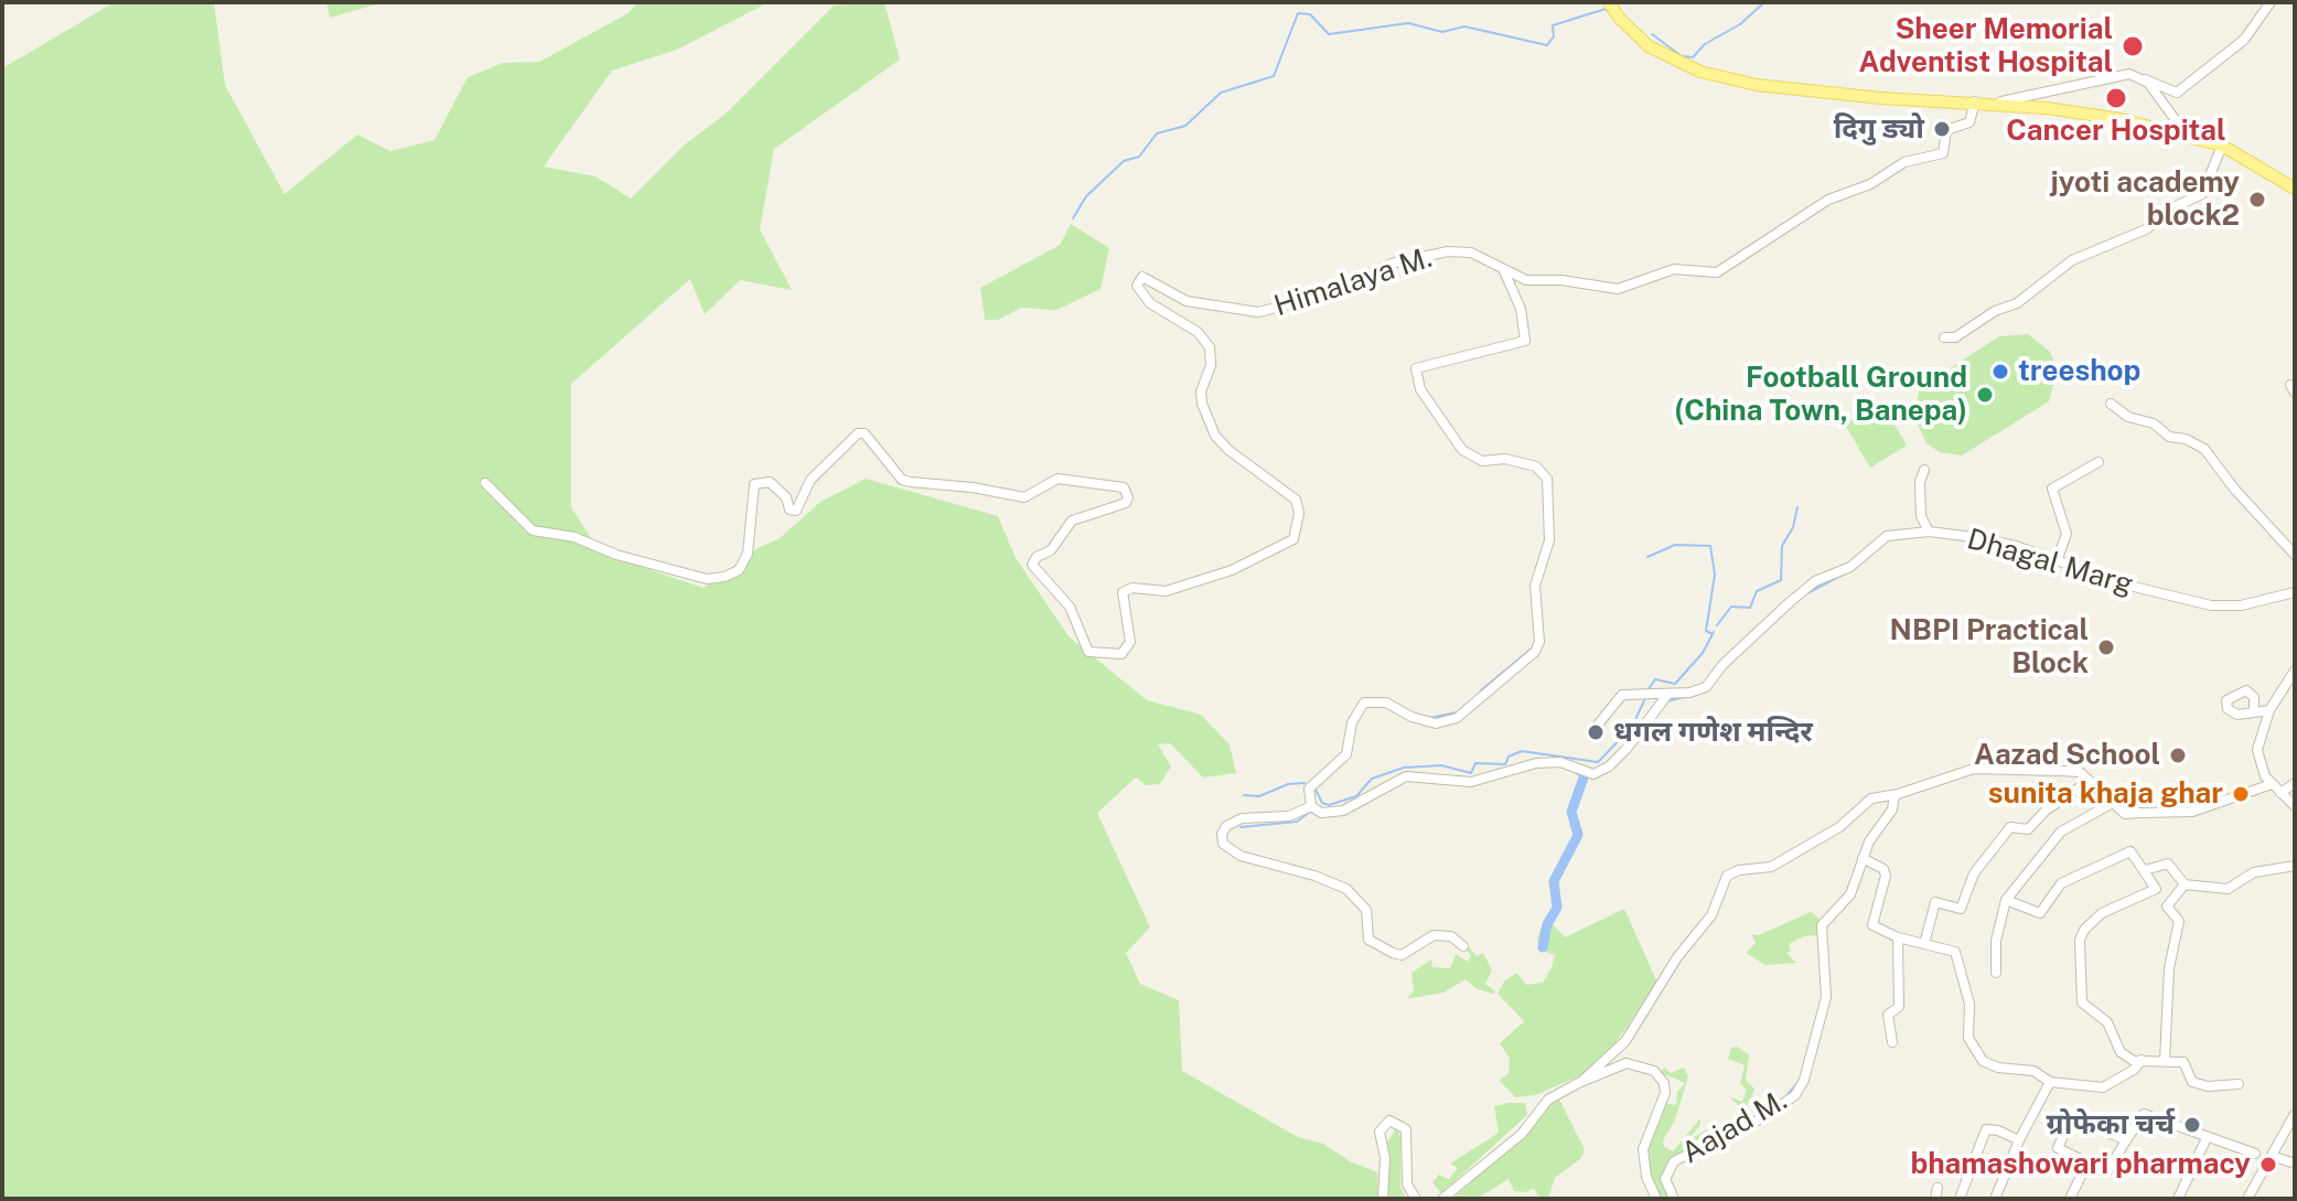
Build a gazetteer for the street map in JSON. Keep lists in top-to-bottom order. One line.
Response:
{"streets":{"street":["Himalaya M.","Dhagal Marg","Aajad M."]},"places":["Sheer Memorial Adventist Hospital","Cancer Hospital","दिगु ड्यो","jyoti academy block2","treeshop","Football Ground (China Town, Banepa)","NBPI Practical Block","धगल गणेश मन्दिर","Aazad School","sunita khaja ghar","ग्रोफेका चर्च","bhamashowari pharmacy"]}
